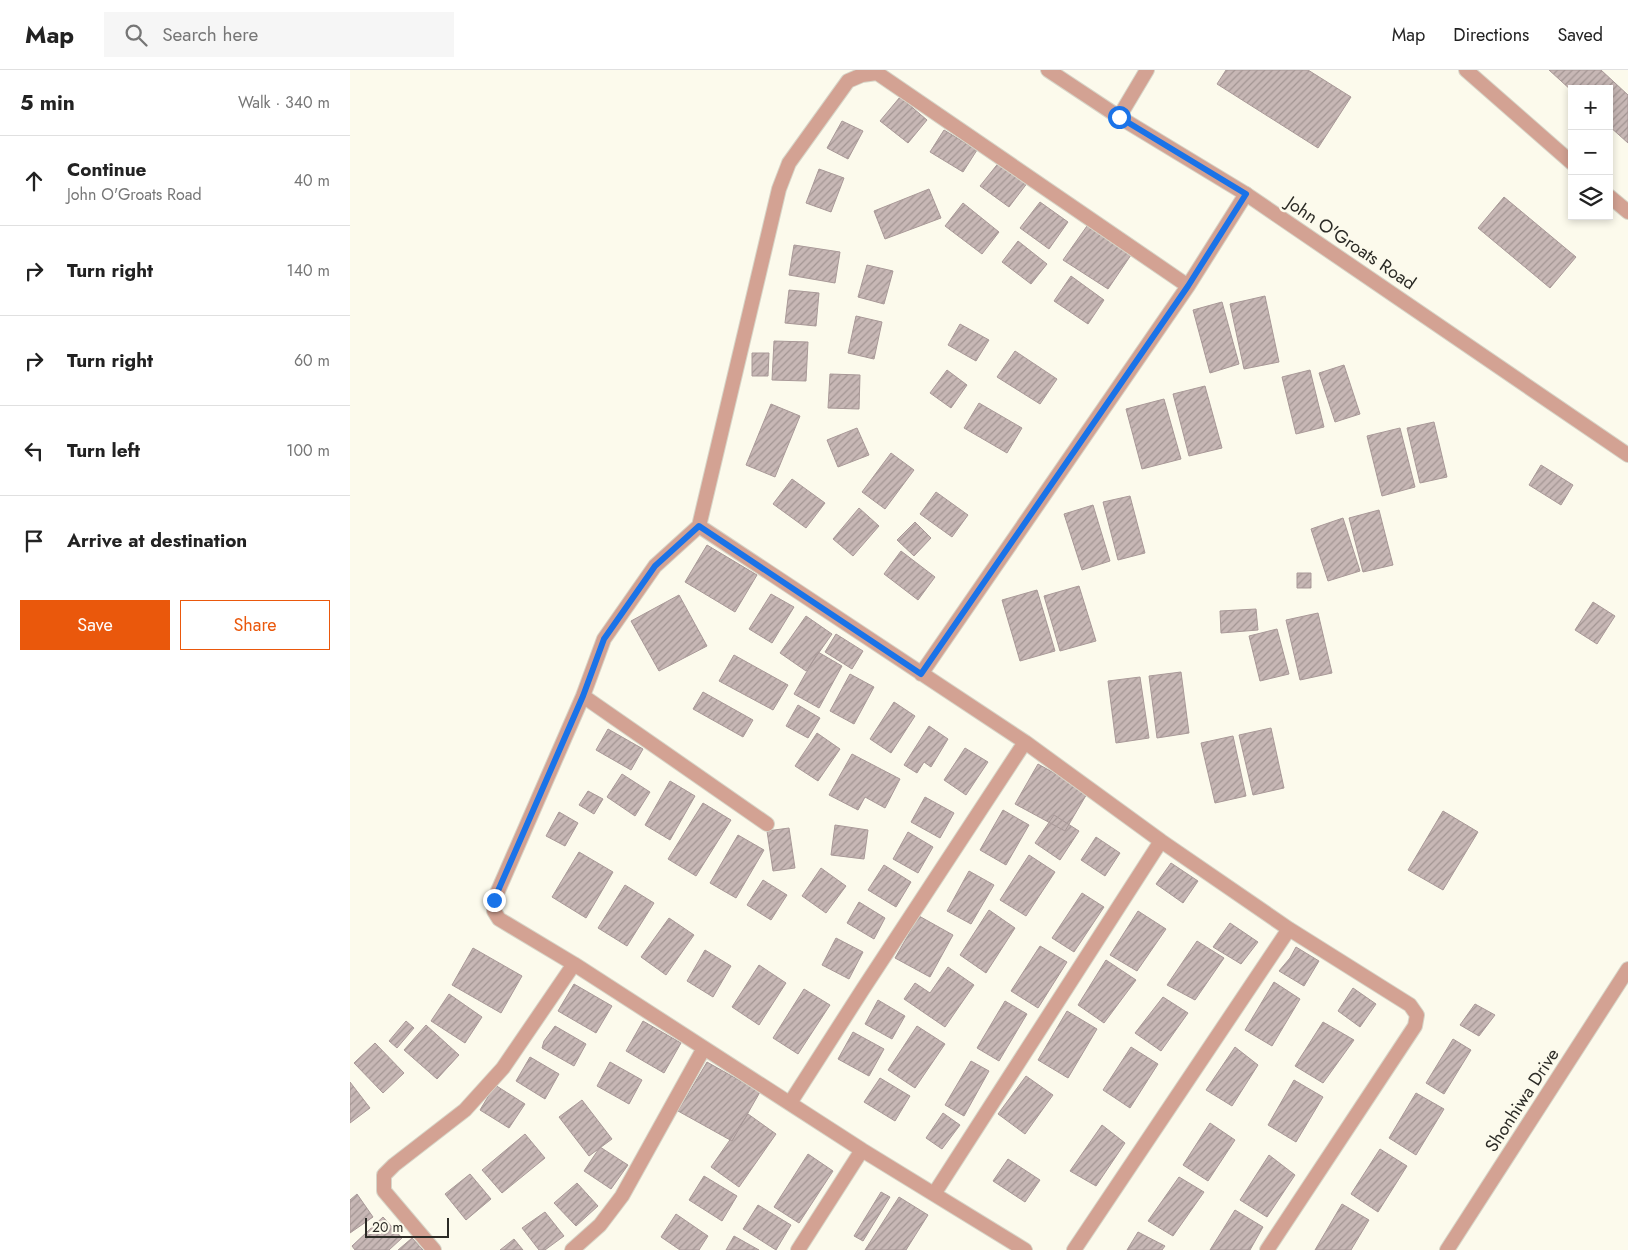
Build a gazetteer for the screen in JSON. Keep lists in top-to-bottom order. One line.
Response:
{"streets":{"street":["John O'Groats Road","Shonhiwa Drive"]},"scale_bar":"20 m","page":{"header":"Map","search":"Search here","nav":["Map","Directions","Saved"],"heading":["5 min","Walk · 340 m"],"map_buttons":["+","−"],"list":[["Continue","John O'Groats Road","40 m"],["Turn right","140 m"],["Turn right","60 m"],["Turn left","100 m"],"Arrive at destination"],"buttons":["Save","Share"],"scale":"20 m"}}
